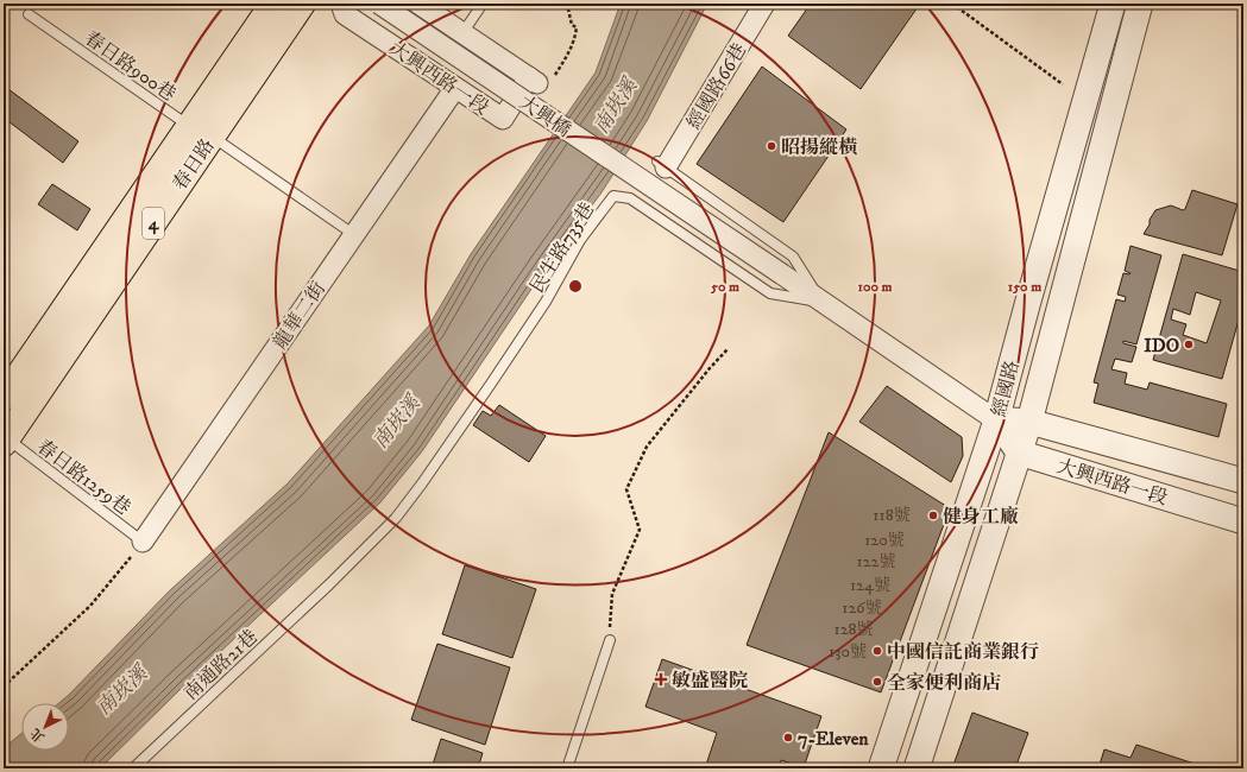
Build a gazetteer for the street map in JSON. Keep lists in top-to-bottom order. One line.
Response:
{"streets":{"main road":["春日路","4"],"street":["大興西路一段","經國路66巷","大興橋","龍華二街","經國路"],"lane":["春日路900巷","民生路735巷","春日路1259巷","南通路21巷"]},"crossings":[["春日路900巷","春日路"],["春日路900巷","龍華二街"],["大興西路一段","龍華二街"],["大興西路一段","經國路"],["大興橋","民生路735巷"],["春日路","春日路1259巷"],["民生路735巷","南通路21巷"],["龍華二街","春日路1259巷"]],"water":["南崁溪"],"places":{"other":["昭揚縱橫","IDO","健身工廠","中國信託商業銀行","全家便利商店","7-Eleven"],"health":["敏盛醫院"]},"house_numbers":["118號","120號","122號","124號","126號","128號","130號"],"north":"bottom left","rings":["50 m","100 m","150 m"]}
